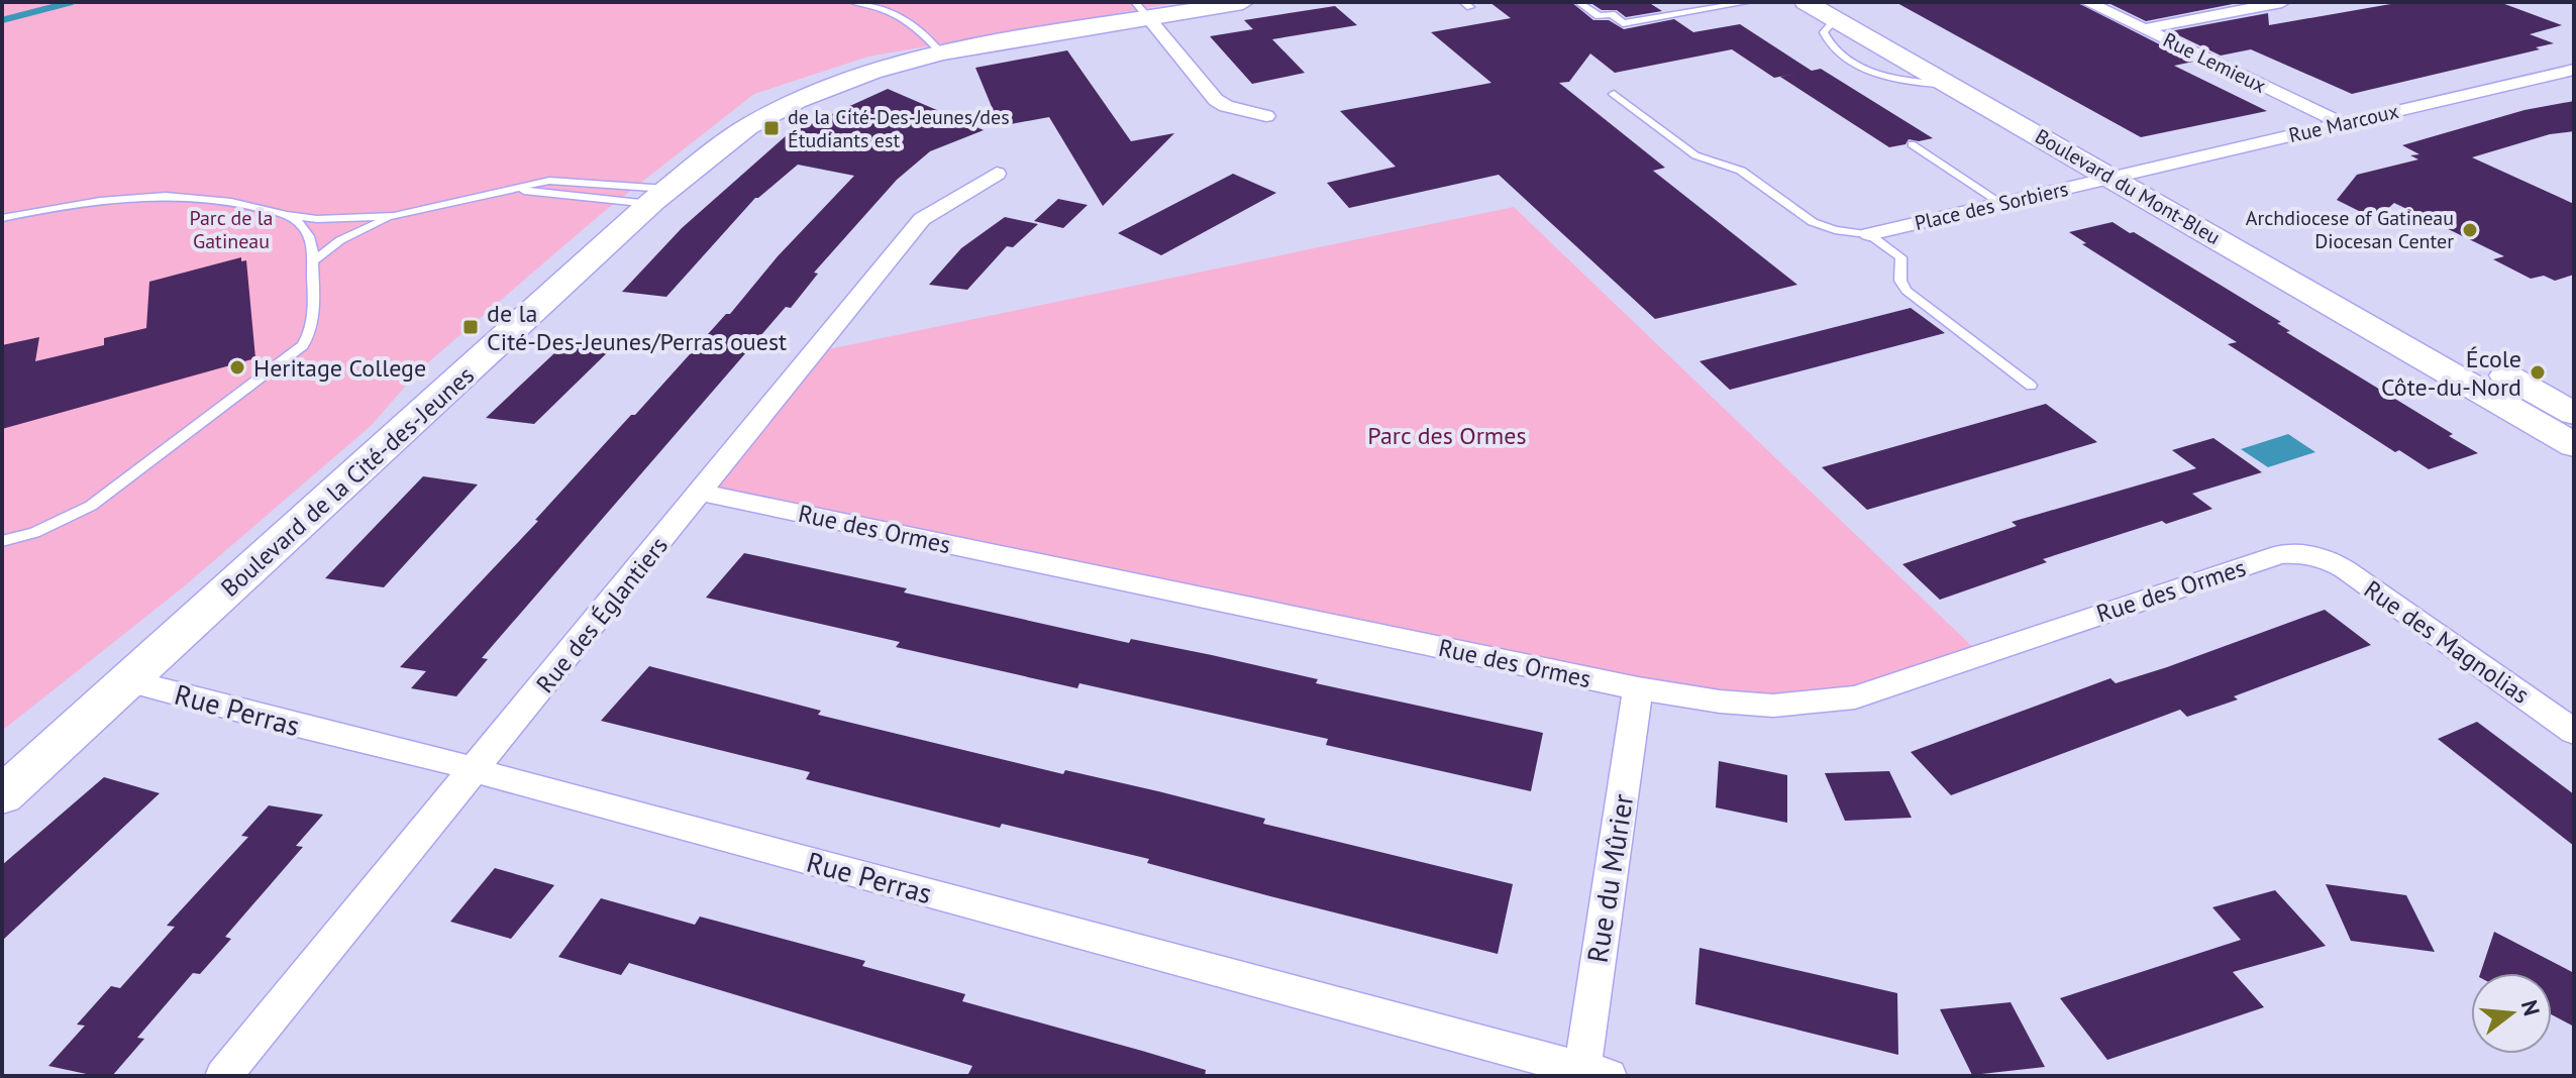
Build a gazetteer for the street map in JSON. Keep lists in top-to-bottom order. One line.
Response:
{"streets":{"street":["Rue Lemieux","Rue Marcoux","Boulevard du Mont-Bleu","Place des Sorbiers","Boulevard de la Cité-des-Jeunes","Rue des Ormes","Rue des Églantiers","Rue des Magnolias","Rue Perras","Rue du Mûrier"]},"crossings":[["Rue Lemieux","Rue Marcoux"],["Rue Marcoux","Boulevard du Mont-Bleu"],["Rue Marcoux","Place des Sorbiers"],["Boulevard du Mont-Bleu","Place des Sorbiers"],["Boulevard de la Cité-des-Jeunes","Rue Perras"],["Rue des Ormes","Rue des Églantiers"],["Rue des Ormes","Rue des Magnolias"],["Rue des Ormes","Rue du Mûrier"],["Rue des Églantiers","Rue Perras"],["Rue Perras","Rue du Mûrier"]],"parks":["Parc de la Gatineau","Parc des Ormes"],"places":{"transit":["de la Cité-Des-Jeunes/des Étudiants est","de la Cité-Des-Jeunes/Perras ouest"],"other":["Archdiocese of Gatineau Diocesan Center","Heritage College","École Côte-du-Nord"]},"north":"right"}
